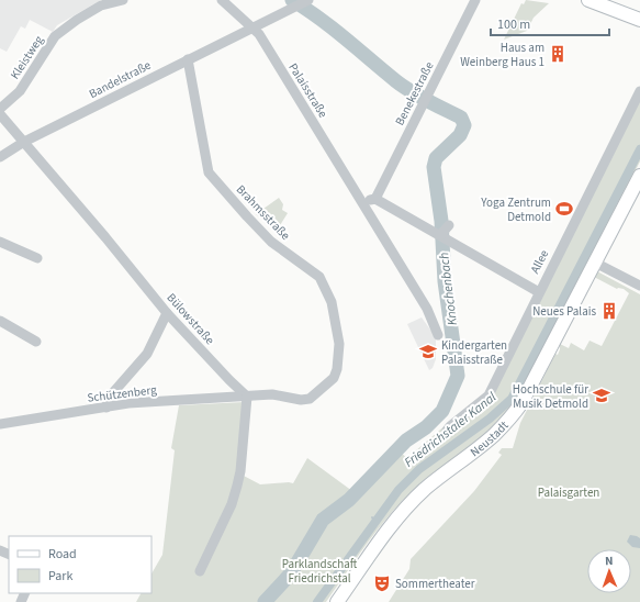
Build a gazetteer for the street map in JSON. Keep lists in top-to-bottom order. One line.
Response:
{"streets":{"main road":["Neustadt"],"street":["Kleistweg","Bandelstraße","Palaisstraße","Benekestraße","Brahmsstraße","Allee","Bülowstraße","Schützenberg"]},"crossings":[["Bandelstraße","Palaisstraße"],["Bandelstraße","Brahmsstraße"],["Bandelstraße","Bülowstraße"],["Brahmsstraße","Bülowstraße"],["Brahmsstraße","Schützenberg"],["Bülowstraße","Schützenberg"]],"water":["Knochenbach","Friedrichstaler Kanal"],"parks":["Palaisgarten","Parklandschaft Friedrichstal"],"places":{"building":["Haus am Weinberg Haus 1","Neues Palais"],"sports":["Yoga Zentrum Detmold"],"school or university":["Kindergarten Palaisstraße","Hochschule für Musik Detmold"],"theatre":["Sommertheater"]},"legend":["Road","Park"],"scale_bar":"100 m","north":"top"}
